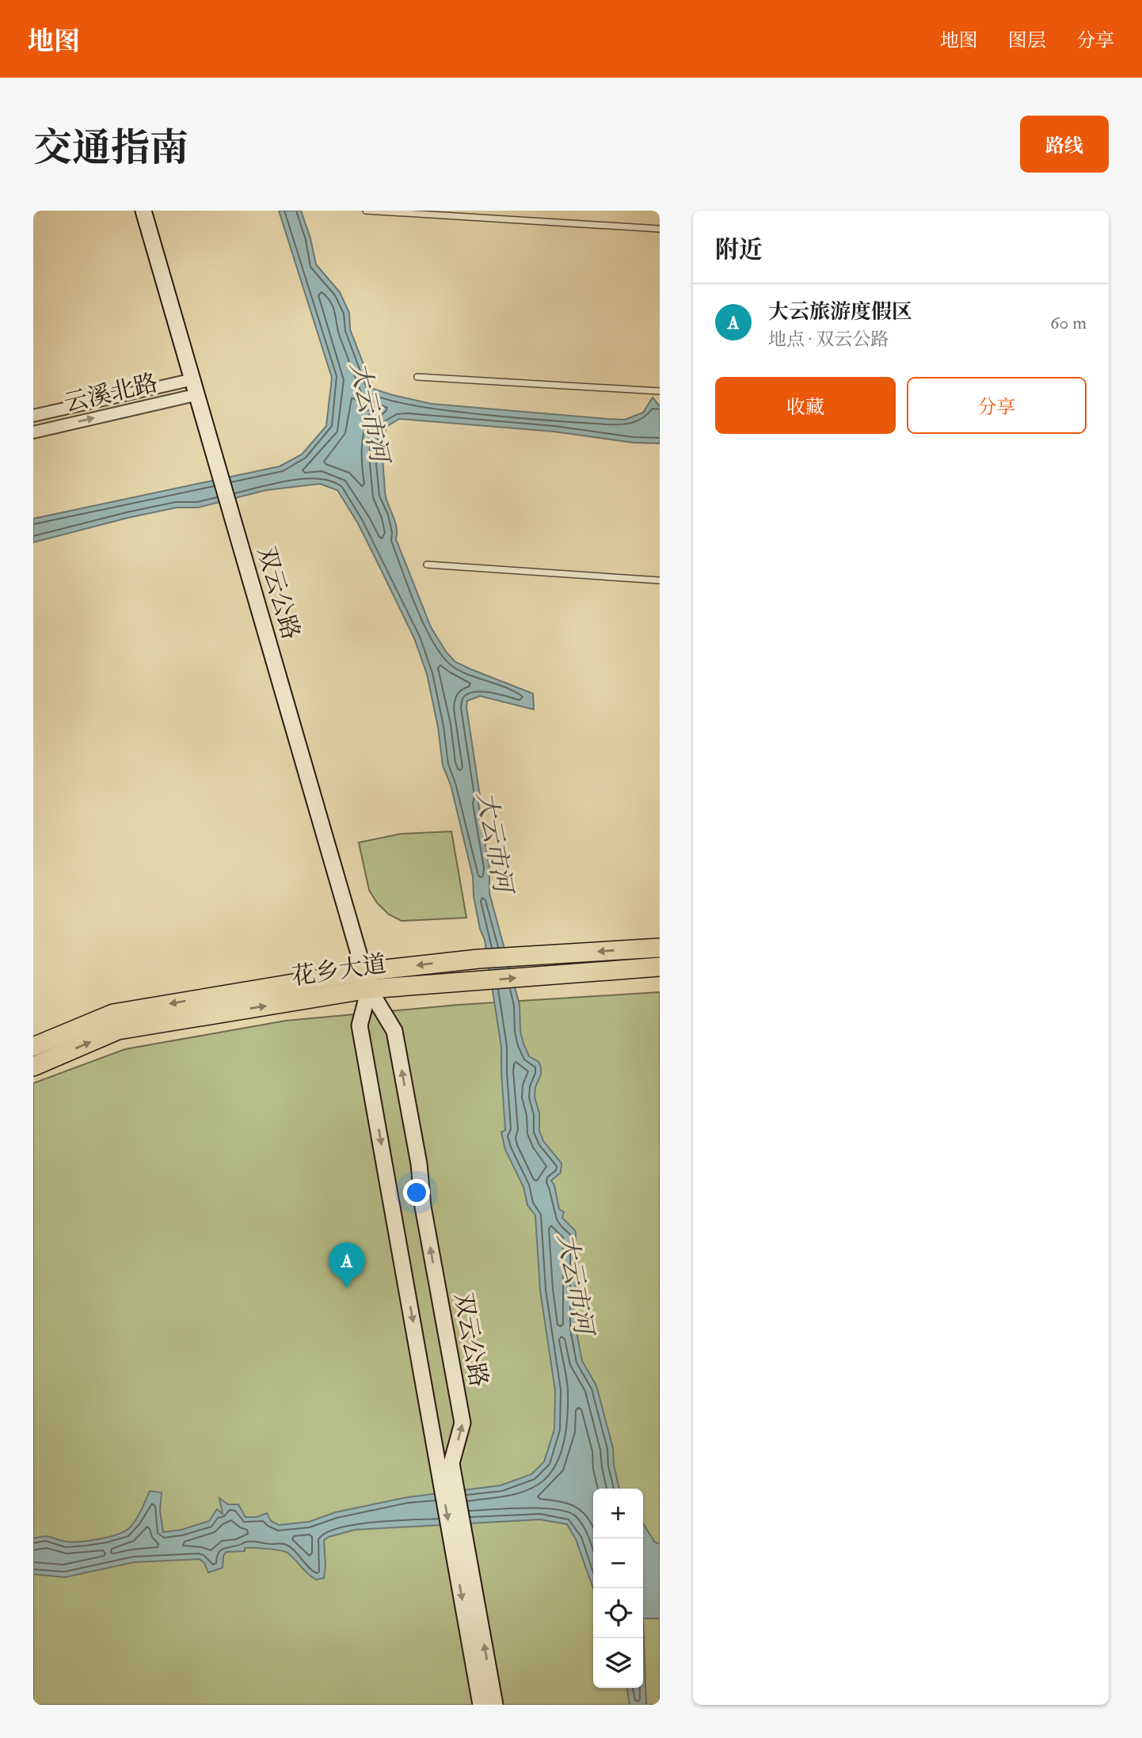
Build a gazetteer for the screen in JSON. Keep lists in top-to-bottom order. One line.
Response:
{"streets":{"main road":["花乡大道"],"street":["云溪北路","双云公路"]},"crossings":[["云溪北路","双云公路"],["双云公路","花乡大道"]],"water":["大云市河"],"page":{"header":"地图","nav":["地图","图层","分享"],"buttons":["路线",["收藏","分享"]],"title":"交通指南","heading":"附近","list":[{"mark":"A","name":"大云旅游度假区","note":"地点 · 双云公路","value":"60 m"}],"pins":"A","map_buttons":["+","−"]}}
